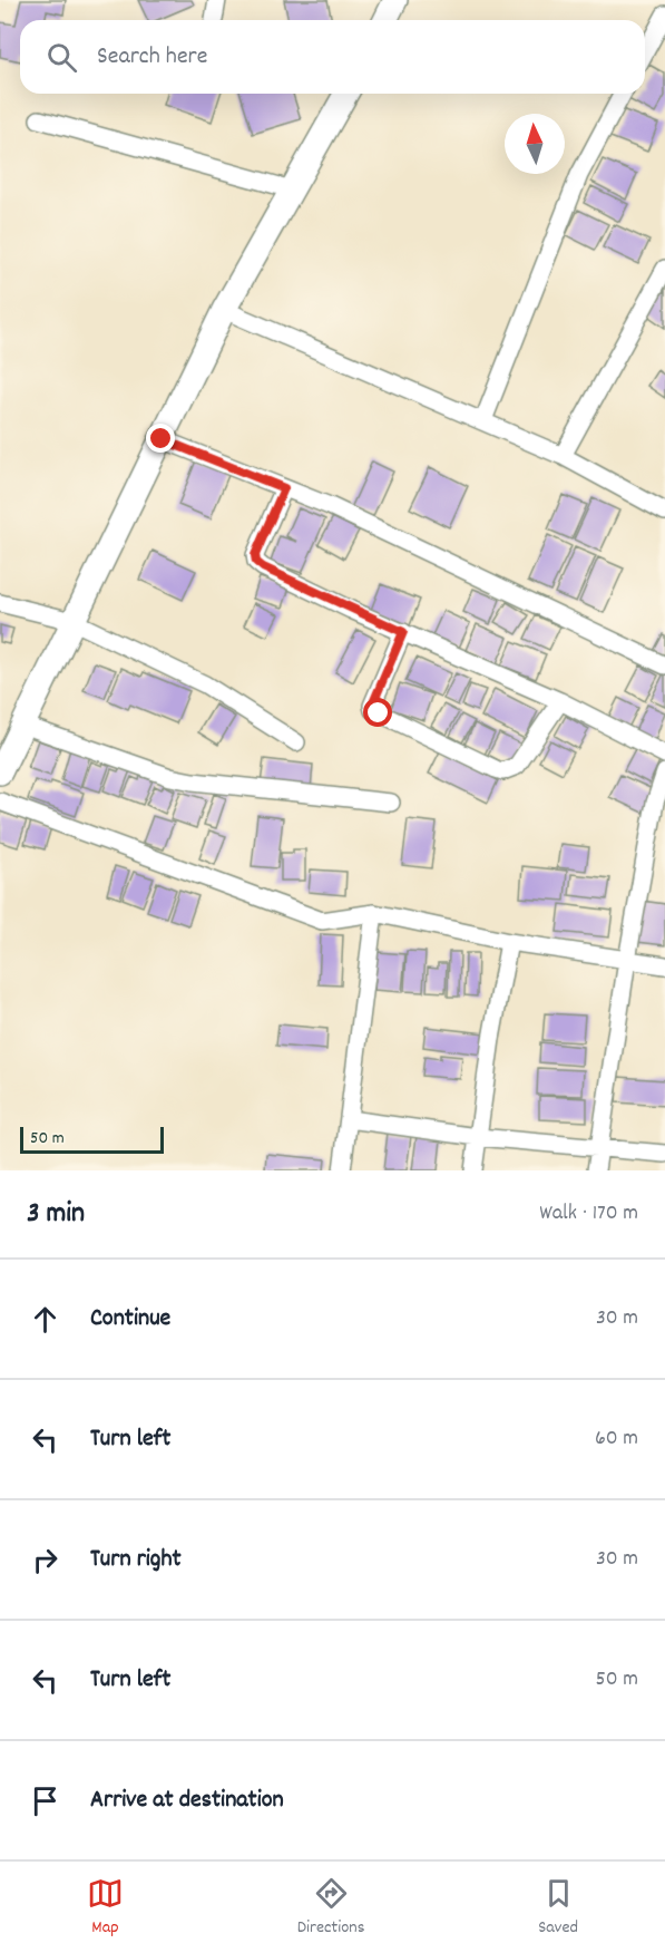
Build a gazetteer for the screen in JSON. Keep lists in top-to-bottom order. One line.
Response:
{"scale_bar":"50 m","north":"top","page":{"search":"Search here","scale":"50 m","heading":["3 min","Walk · 170 m"],"list":[["Continue","30 m"],["Turn left","60 m"],["Turn right","30 m"],["Turn left","50 m"],"Arrive at destination"],"nav":["Map","Directions","Saved"]}}
